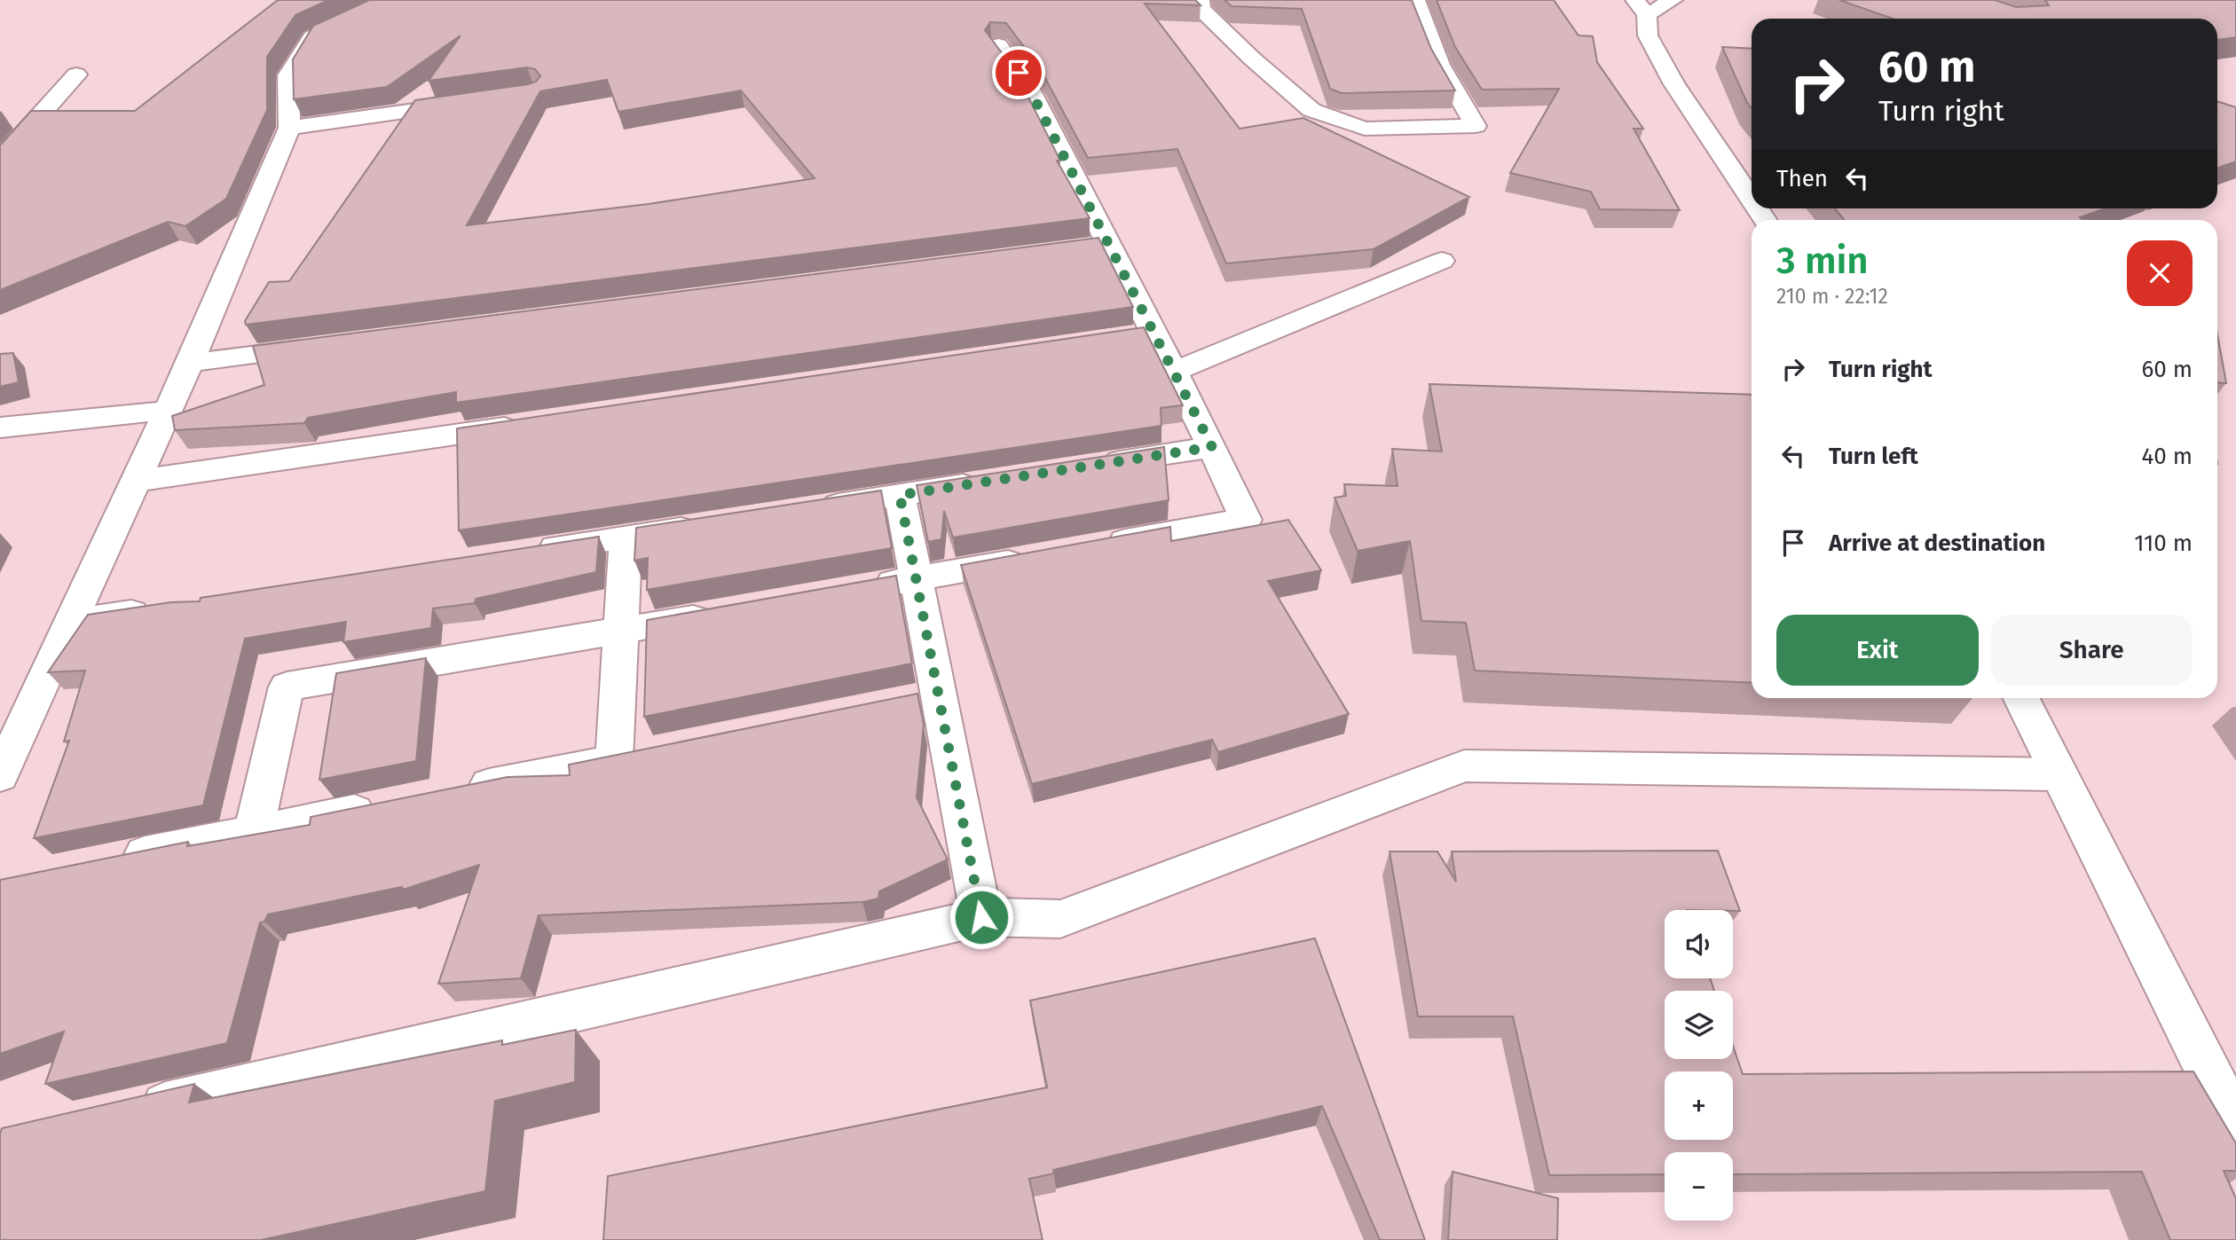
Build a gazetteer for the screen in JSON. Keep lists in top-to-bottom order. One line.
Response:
{"page":{"turn":["60 m","Turn right"],"then":"Then","heading":["3 min","210 m · 22:12"],"list":[{"name":"Turn right","value":"60 m"},{"name":"Turn left","value":"40 m"},{"name":"Arrive at destination","value":"110 m"}],"buttons":["Exit","Share"],"map_buttons":["+","−"]}}
